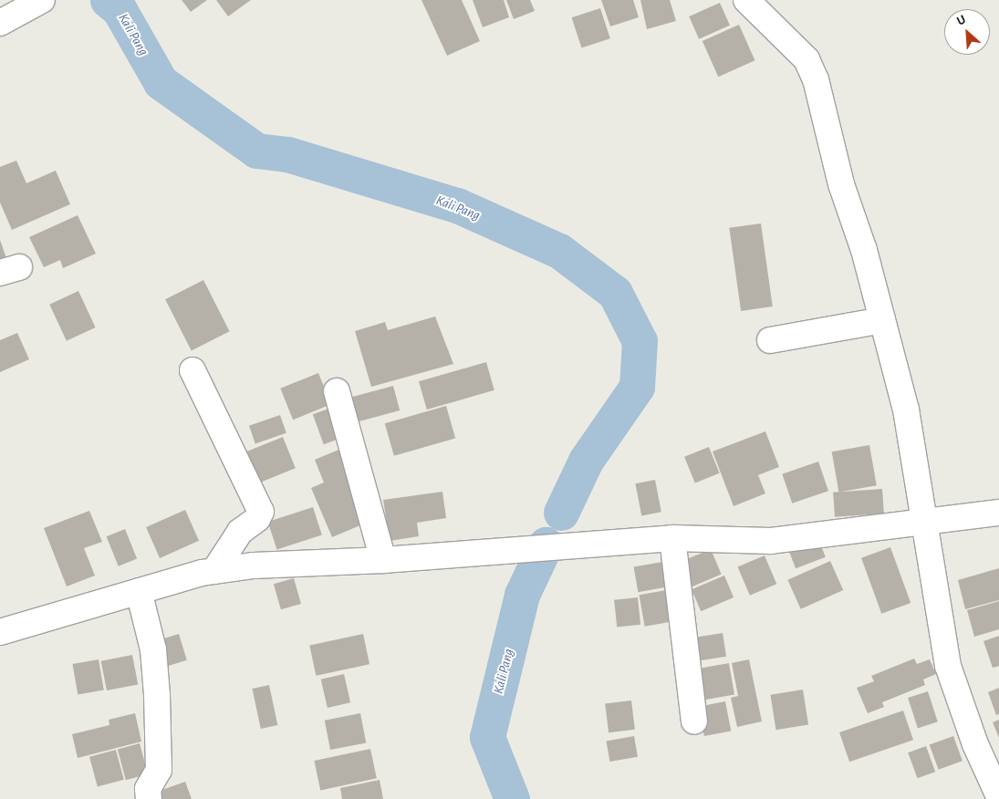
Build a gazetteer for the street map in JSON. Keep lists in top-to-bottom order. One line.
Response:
{"water":["Kali Pang"],"north":"top left"}
